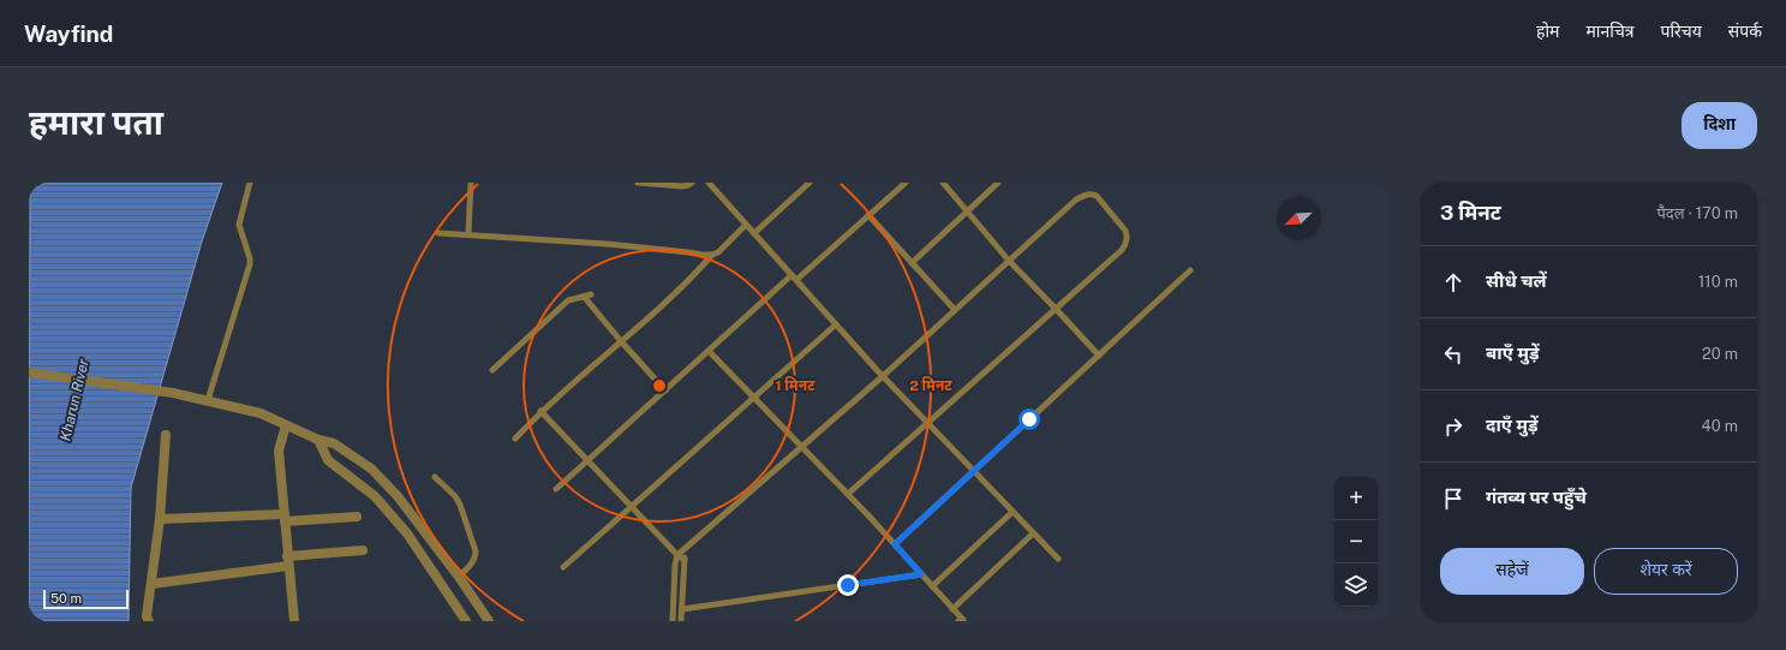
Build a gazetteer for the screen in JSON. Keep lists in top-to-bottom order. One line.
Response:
{"water":["Kharun River"],"scale_bar":"50 m","north":"bottom left","page":{"header":"Wayfind","nav":["होम","मानचित्र","परिचय","संपर्क"],"title":"हमारा पता","buttons":["दिशा",["सहेजें","शेयर करें"]],"heading":["3 मिनट","पैदल · 170 m"],"list":[["सीधे चलें","110 m"],["बाएँ मुड़ें","20 m"],["दाएँ मुड़ें","40 m"],"गंतव्य पर पहुँचे"],"map_buttons":["+","−"],"scale":"50 m"},"rings":["1 मिनट","2 मिनट"]}
